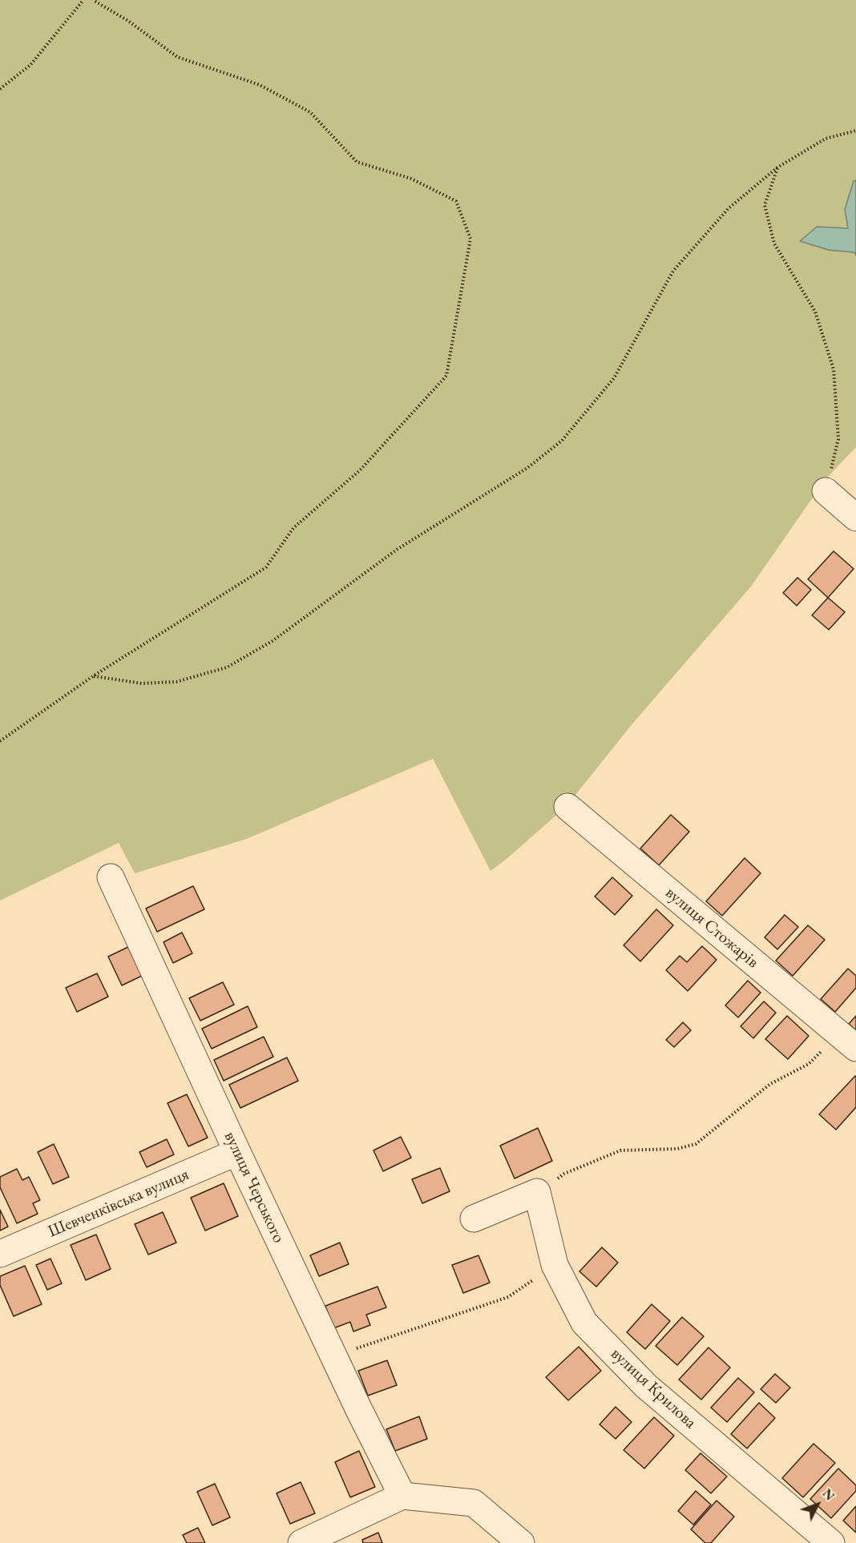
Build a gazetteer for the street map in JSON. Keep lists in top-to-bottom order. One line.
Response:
{"streets":{"street":["вулиця Стожарів","вулиця Черського","Шевченківська вулиця","вулиця Крилова"]},"crossings":[["вулиця Черського","Шевченківська вулиця"]],"north":"top right"}
